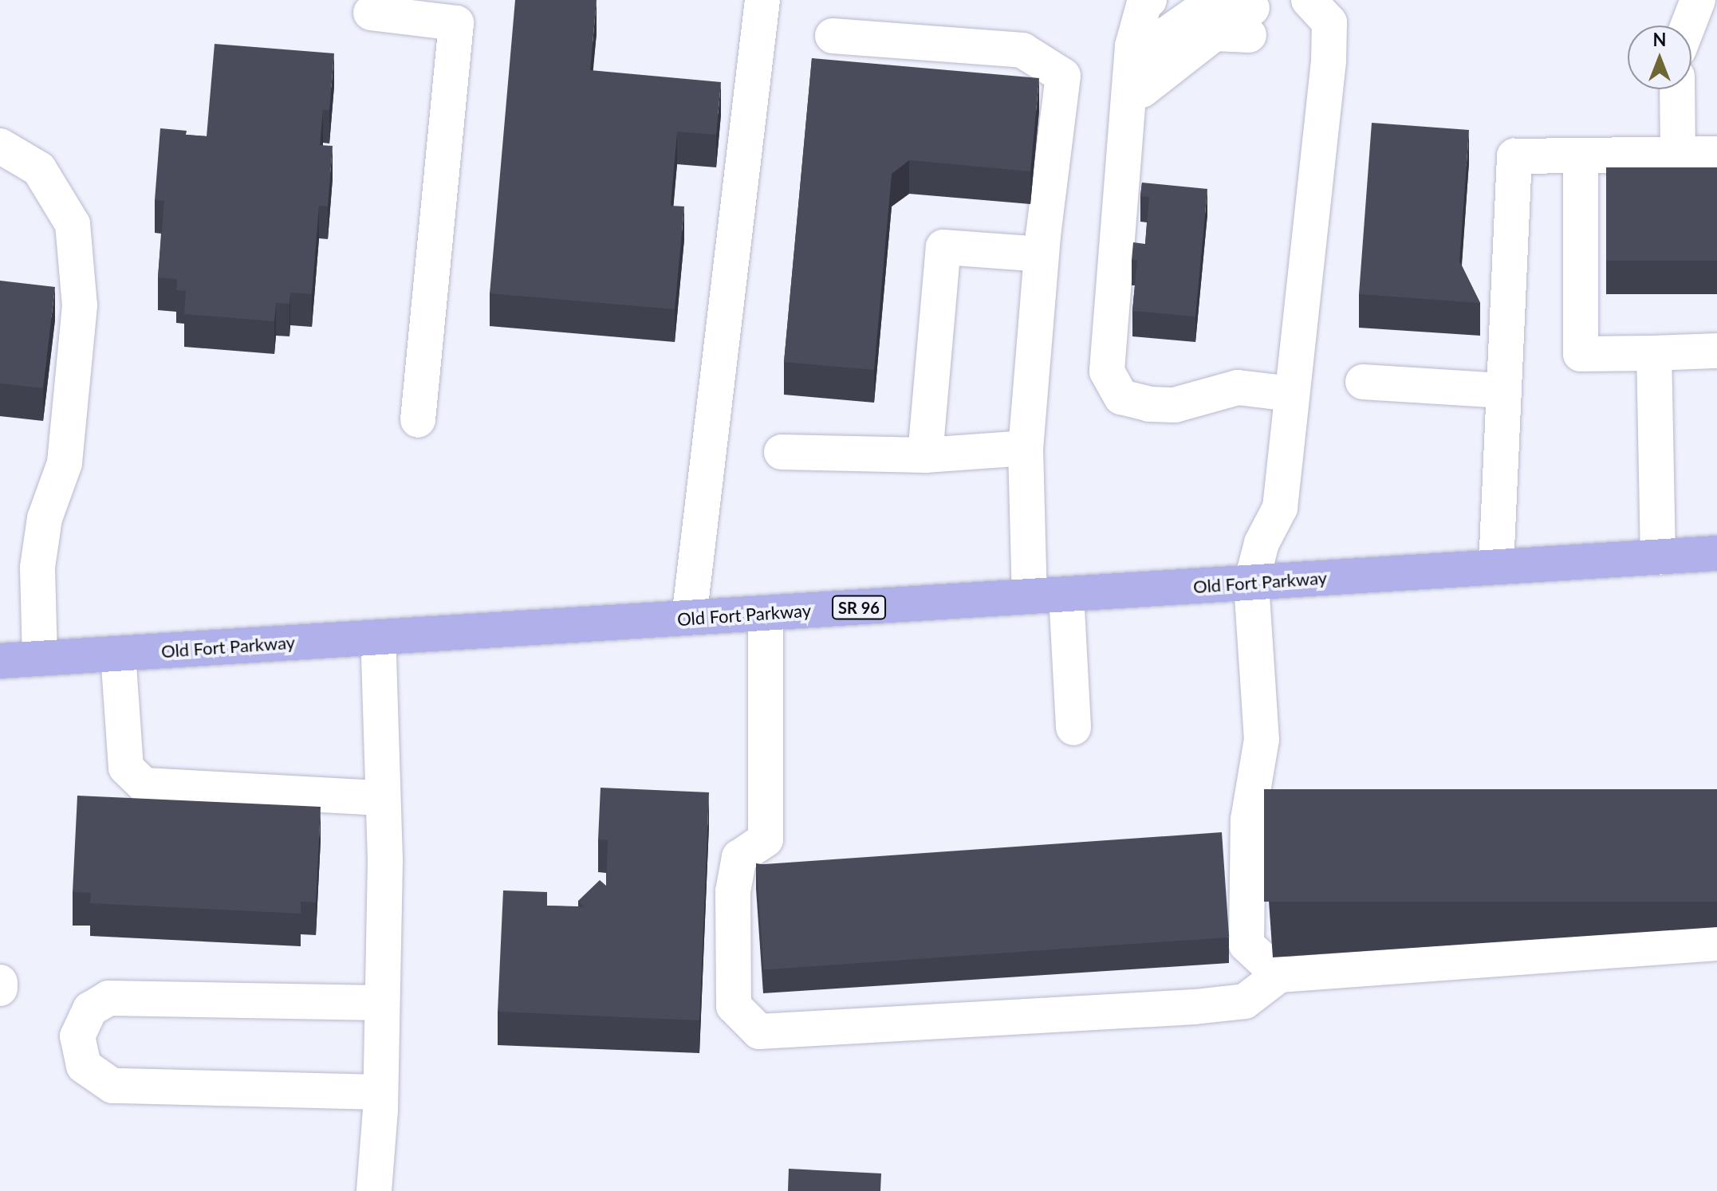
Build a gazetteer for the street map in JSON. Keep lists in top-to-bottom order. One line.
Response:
{"streets":{"main road":["Old Fort Parkway","SR 96"]},"north":"top"}
